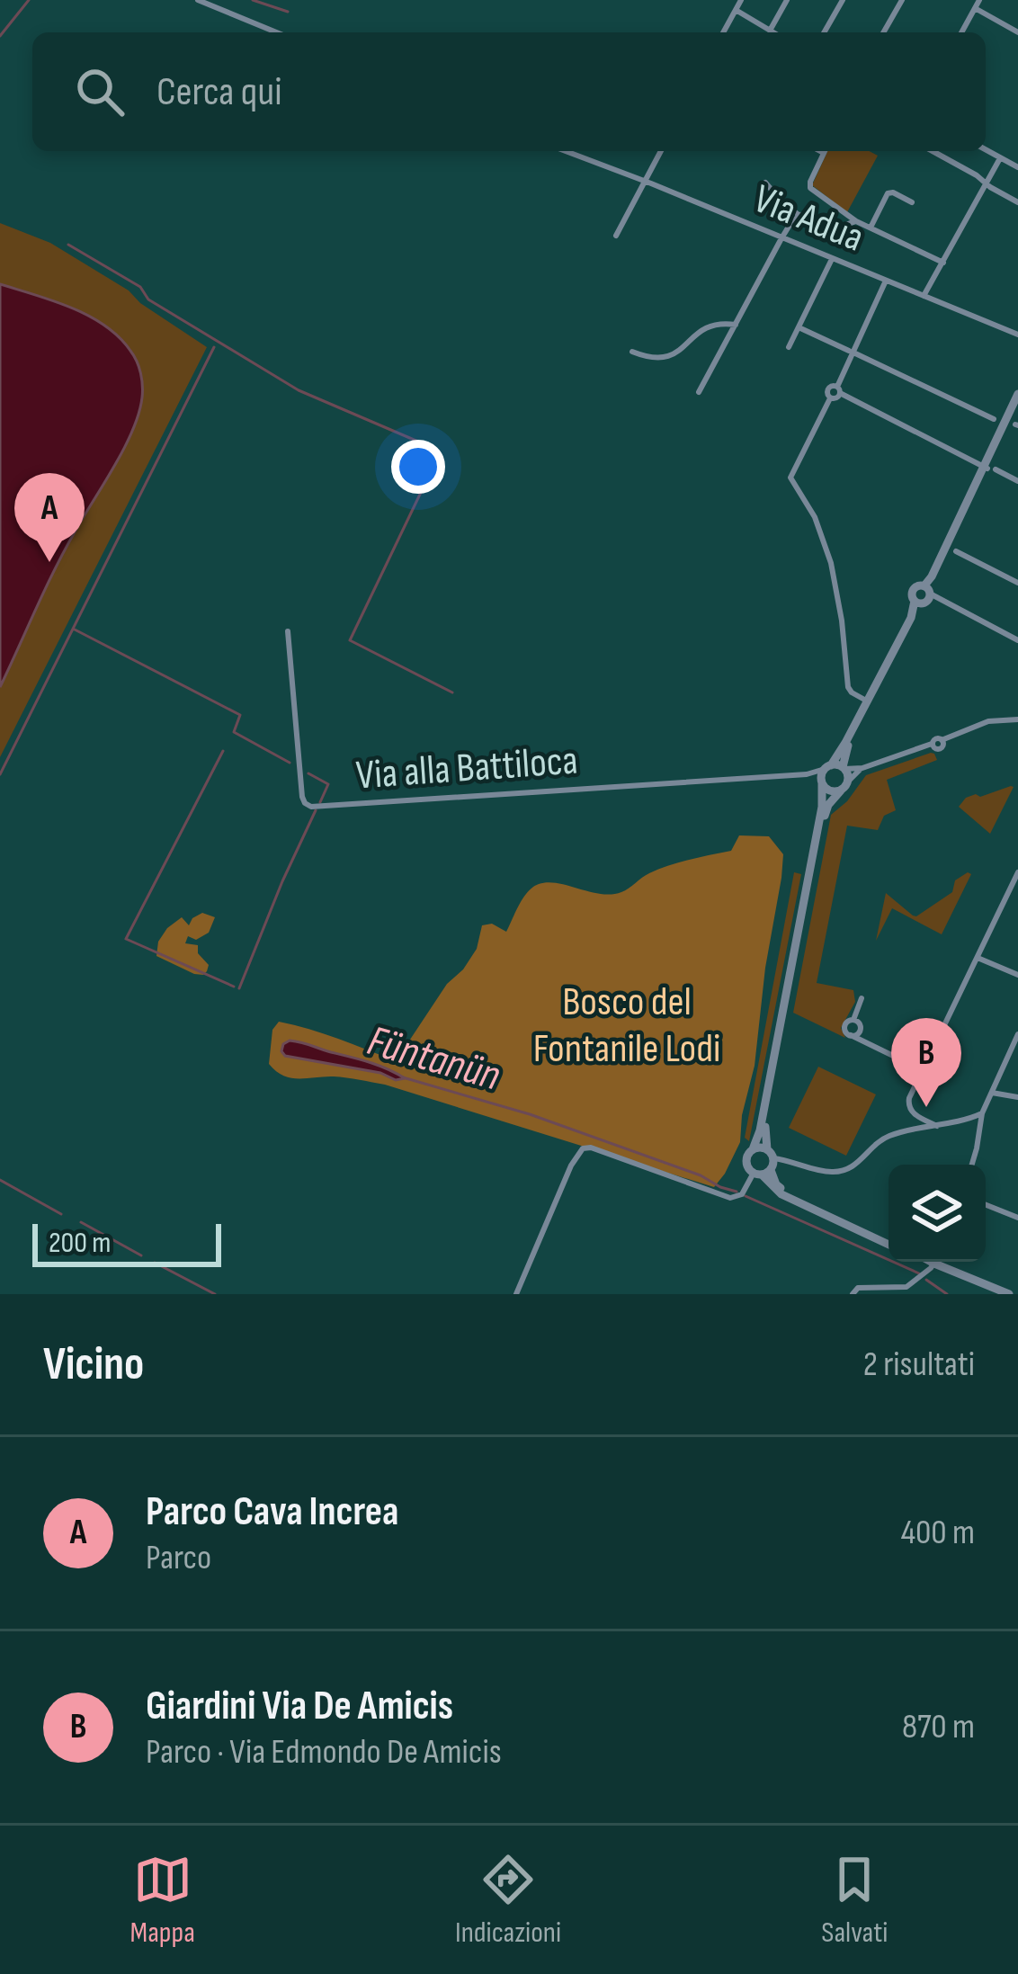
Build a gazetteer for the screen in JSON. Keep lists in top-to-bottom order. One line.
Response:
{"streets":{"street":["Via Adua","Via alla Battiloca"]},"water":["Füntanün"],"parks":["Bosco del Fontanile Lodi"],"scale_bar":"200 m","page":{"search":"Cerca qui","pins":["A","B"],"scale":"200 m","heading":["Vicino","2 risultati"],"list":[{"mark":"A","name":"Parco Cava Increa","note":"Parco","value":"400 m"},{"mark":"B","name":"Giardini Via De Amicis","note":"Parco · Via Edmondo De Amicis","value":"870 m"}],"nav":["Mappa","Indicazioni","Salvati"]}}
